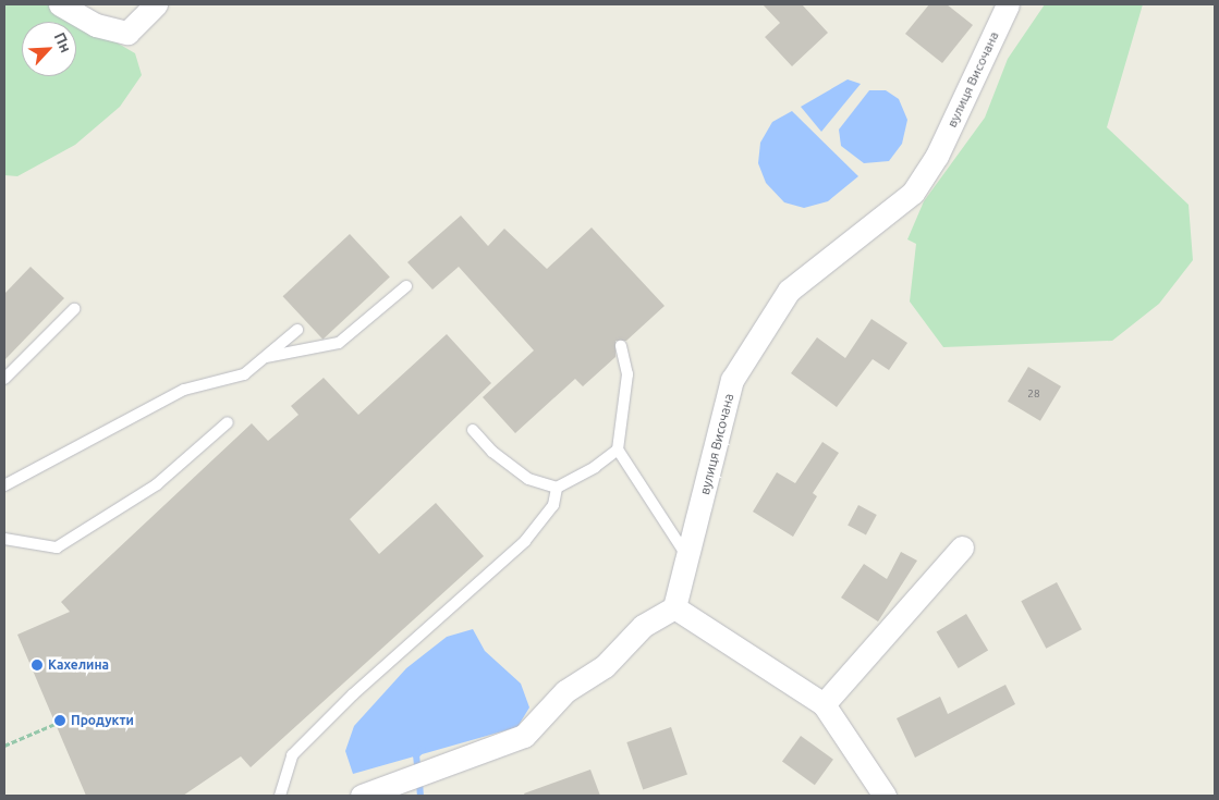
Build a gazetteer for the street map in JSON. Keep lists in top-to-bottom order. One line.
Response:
{"streets":{"street":["вулиця Височана"]},"places":["Кахелина","Продукти"],"house_numbers":["28"],"north":"top right"}
